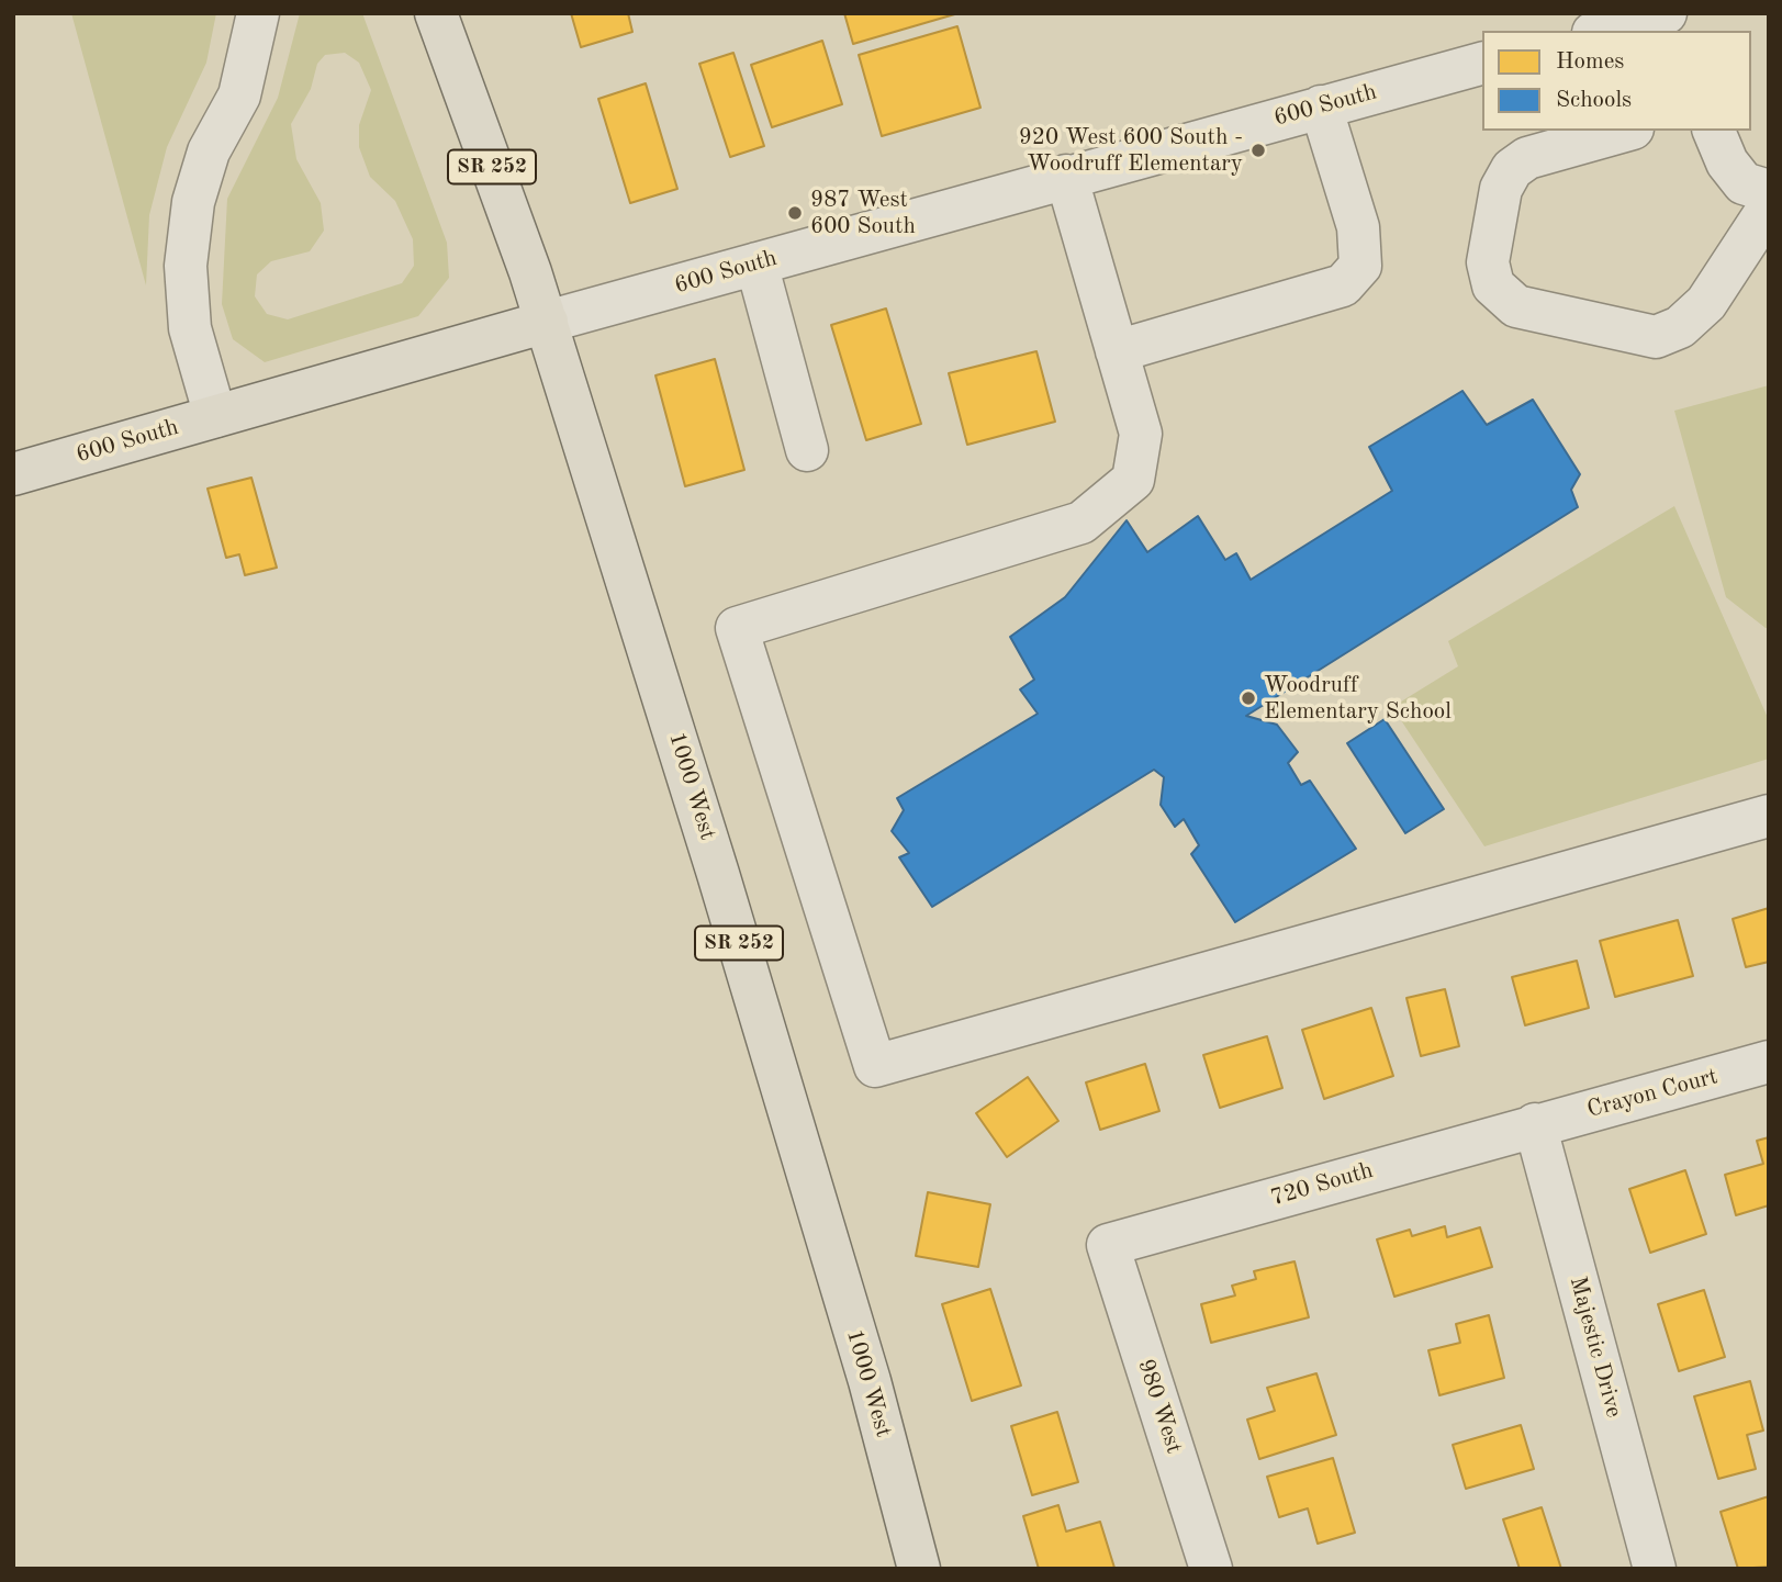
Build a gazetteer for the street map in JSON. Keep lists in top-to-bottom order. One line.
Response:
{"streets":{"main road":["600 South","SR 252","1000 West"],"street":["Crayon Court","720 South","Majestic Drive","980 West"]},"crossings":[["600 South","1000 West"],["Crayon Court","720 South"],["Crayon Court","Majestic Drive"],["720 South","Majestic Drive"],["720 South","980 West"]],"places":["920 West 600 South - Woodruff Elementary","987 West 600 South","Woodruff Elementary School"],"legend":["Homes","Schools"]}
